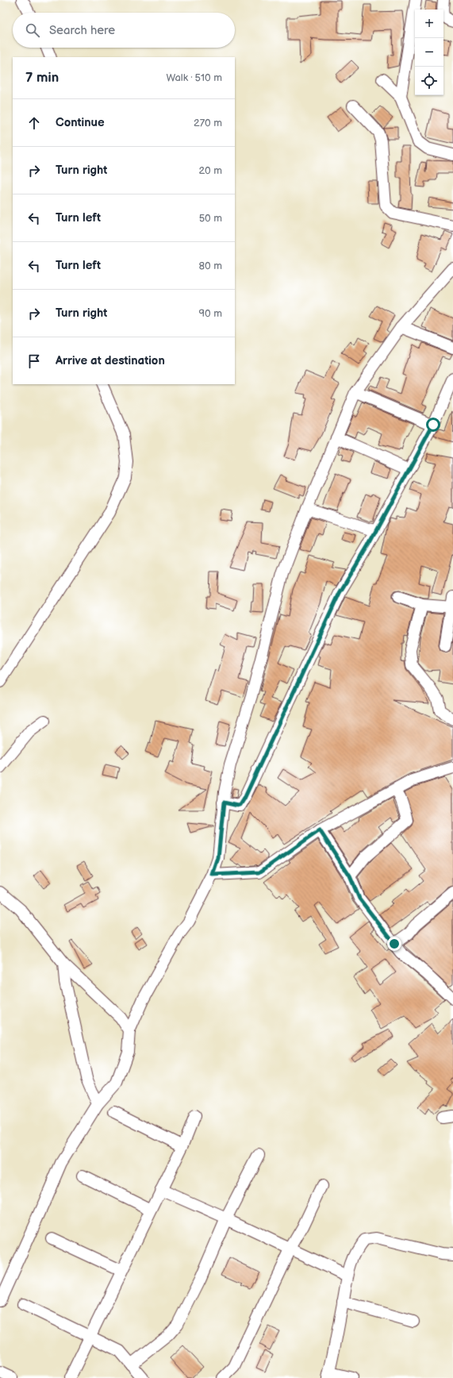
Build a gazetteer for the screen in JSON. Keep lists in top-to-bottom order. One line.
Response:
{"page":{"map_buttons":["+","−"],"search":"Search here","heading":["7 min","Walk · 510 m"],"list":[["Continue","270 m"],["Turn right","20 m"],["Turn left","50 m"],["Turn left","80 m"],["Turn right","90 m"],"Arrive at destination"]}}
